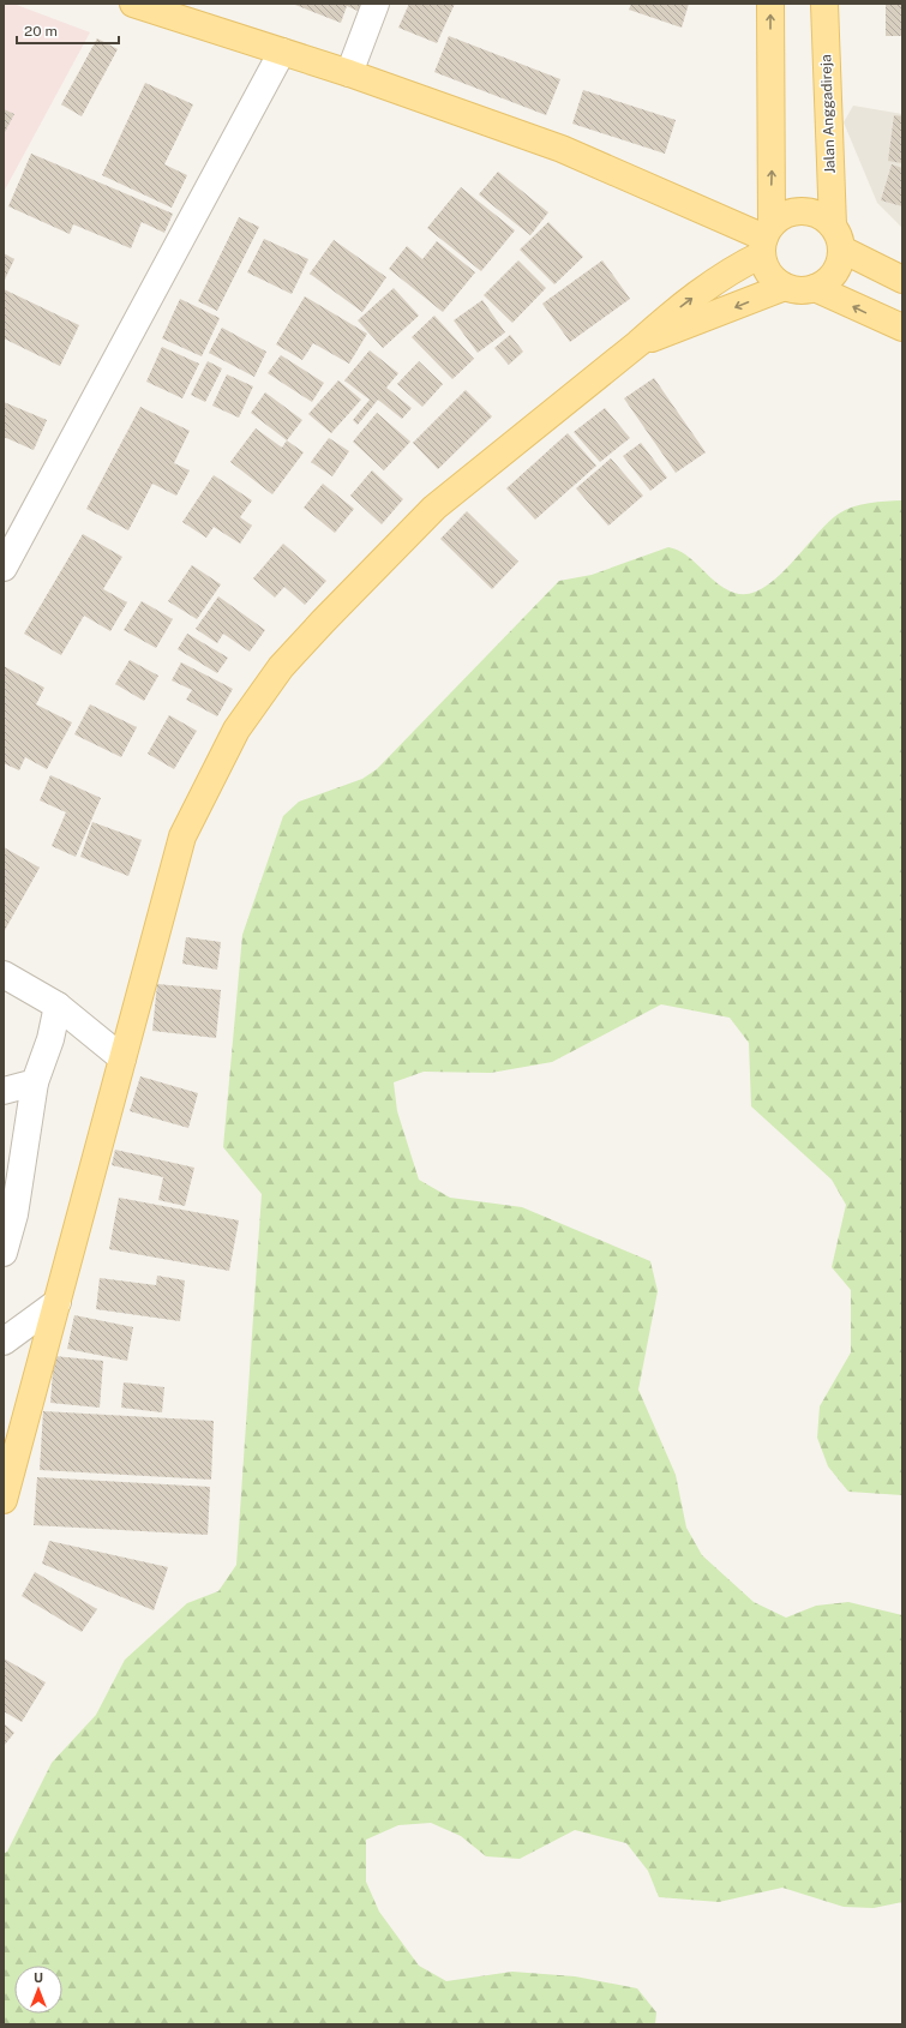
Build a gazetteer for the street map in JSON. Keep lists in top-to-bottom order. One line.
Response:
{"streets":{"main road":["Jalan Anggadireja"]},"scale_bar":"20 m","north":"top"}
